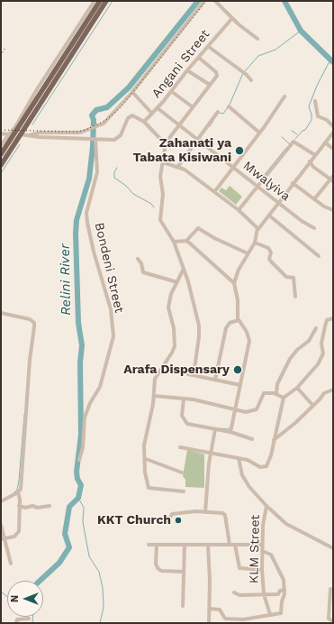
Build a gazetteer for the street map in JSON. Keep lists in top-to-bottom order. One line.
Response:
{"streets":{"street":["Angani Street","Mwalyiva","Bondeni Street","KLM Street"]},"crossings":[["Angani Street","Mwalyiva"]],"water":["Relini River"],"places":["Zahanati ya Tabata Kisiwani","Arafa Dispensary","KKT Church"],"north":"left"}
